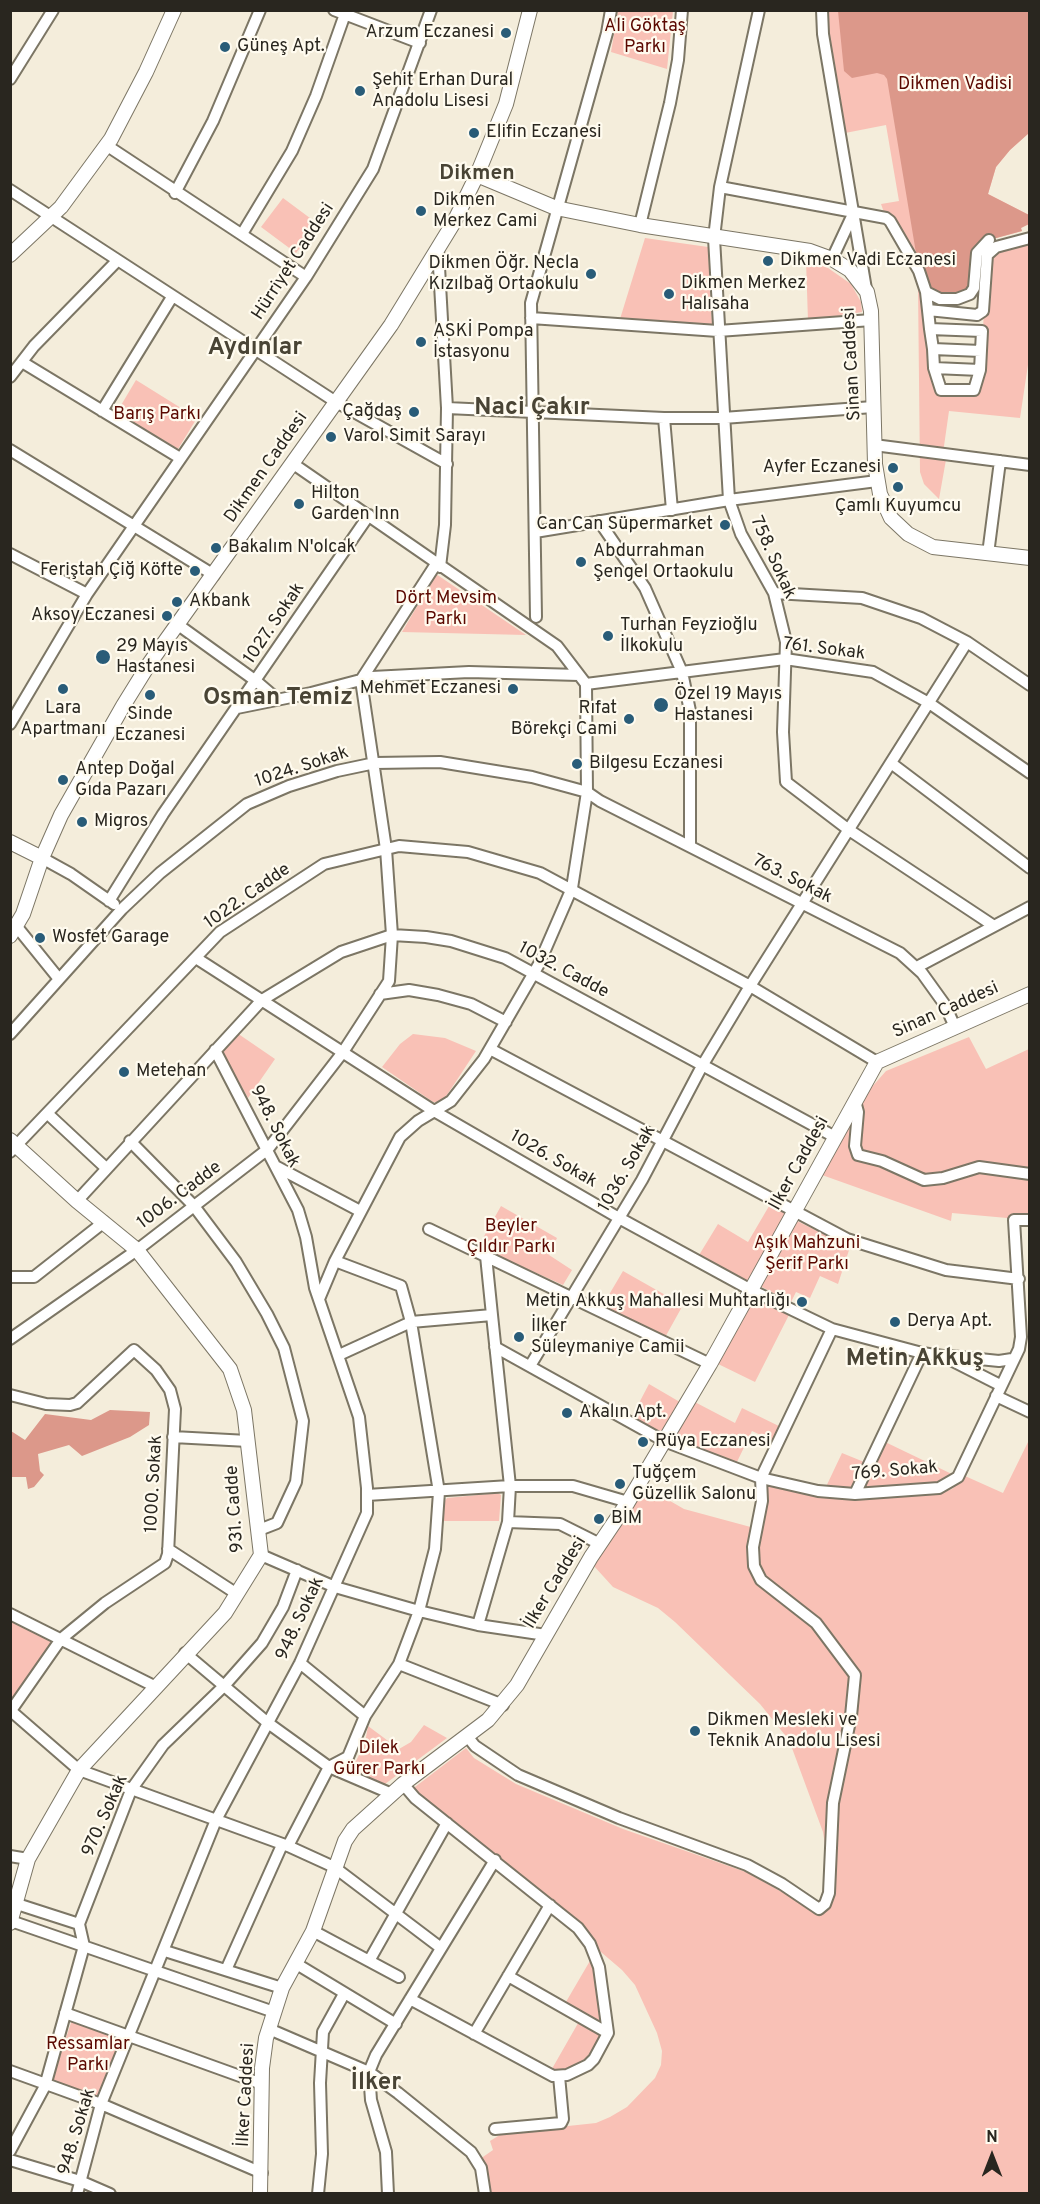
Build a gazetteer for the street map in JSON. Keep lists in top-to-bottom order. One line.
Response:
{"streets":{"main road":["Sinan Caddesi","Dikmen Caddesi","İlker Caddesi","931. Cadde"],"street":["Hürriyet Caddesi","758. Sokak","1027. Sokak","761. Sokak","1024. Sokak","763. Sokak","1022. Cadde","1032. Cadde","948. Sokak","1026. Sokak","1036. Sokak","1006. Cadde","769. Sokak","1000. Sokak","970. Sokak"]},"crossings":[["Sinan Caddesi","Dikmen Caddesi"],["Sinan Caddesi","758. Sokak"],["Sinan Caddesi","763. Sokak"],["Sinan Caddesi","İlker Caddesi"],["758. Sokak","761. Sokak"],["758. Sokak","1036. Sokak"],["1027. Sokak","761. Sokak"],["761. Sokak","1036. Sokak"],["761. Sokak","1006. Cadde"],["1024. Sokak","763. Sokak"],["1024. Sokak","1006. Cadde"],["763. Sokak","1036. Sokak"],["1022. Cadde","1026. Sokak"],["1022. Cadde","1006. Cadde"],["1022. Cadde","931. Cadde"],["1032. Cadde","948. Sokak"],["1032. Cadde","1026. Sokak"],["1032. Cadde","İlker Caddesi"],["1032. Cadde","1036. Sokak"],["1032. Cadde","1006. Cadde"],["1032. Cadde","931. Cadde"],["948. Sokak","1006. Cadde"],["1026. Sokak","İlker Caddesi"],["1026. Sokak","1036. Sokak"],["1026. Sokak","1006. Cadde"],["1026. Sokak","769. Sokak"],["İlker Caddesi","769. Sokak"],["1036. Sokak","769. Sokak"],["1006. Cadde","931. Cadde"]],"districts":["Dikmen","Aydınlar","Naci Çakır","Osman Temiz","Metin Akkuş","İlker"],"parks":["Ali Göktaş Parkı","Dikmen Vadisi","Barış Parkı","Dört Mevsim Parkı","Beyler Çıldır Parkı","Aşık Mahzuni Şerif Parkı","Dilek Gürer Parkı","Ressamlar Parkı"],"places":["Arzum Eczanesi","Güneş Apt.","Şehit Erhan Dural Anadolu Lisesi","Elifin Eczanesi","Dikmen Merkez Cami","Dikmen Vadi Eczanesi","Dikmen Öğr. Necla Kızılbağ Ortaokulu","Dikmen Merkez Halısaha","ASKİ Pompa İstasyonu","Çağdaş","Varol Simit Sarayı","Ayfer Eczanesi","Çamlı Kuyumcu","Hilton Garden Inn","Can Can Süpermarket","Bakalım N'olcak","Abdurrahman Şengel Ortaokulu","Feriştah Çiğ Köfte","Akbank","Aksoy Eczanesi","Turhan Feyzioğlu İlkokulu","29 Mayıs Hastanesi","Lara Apartmanı","Mehmet Eczanesi","Sinde Eczanesi","Özel 19 Mayıs Hastanesi","Rıfat Börekçi Cami","Bilgesu Eczanesi","Antep Doğal Gıda Pazarı","Migros","Wosfet Garage","Metehan","Metin Akkuş Mahallesi Muhtarlığı","Derya Apt.","İlker Süleymaniye Camii","Akalın Apt.","Rüya Eczanesi","Tuğçem Güzellik Salonu","BİM","Dikmen Mesleki ve Teknik Anadolu Lisesi"],"north":"top"}
